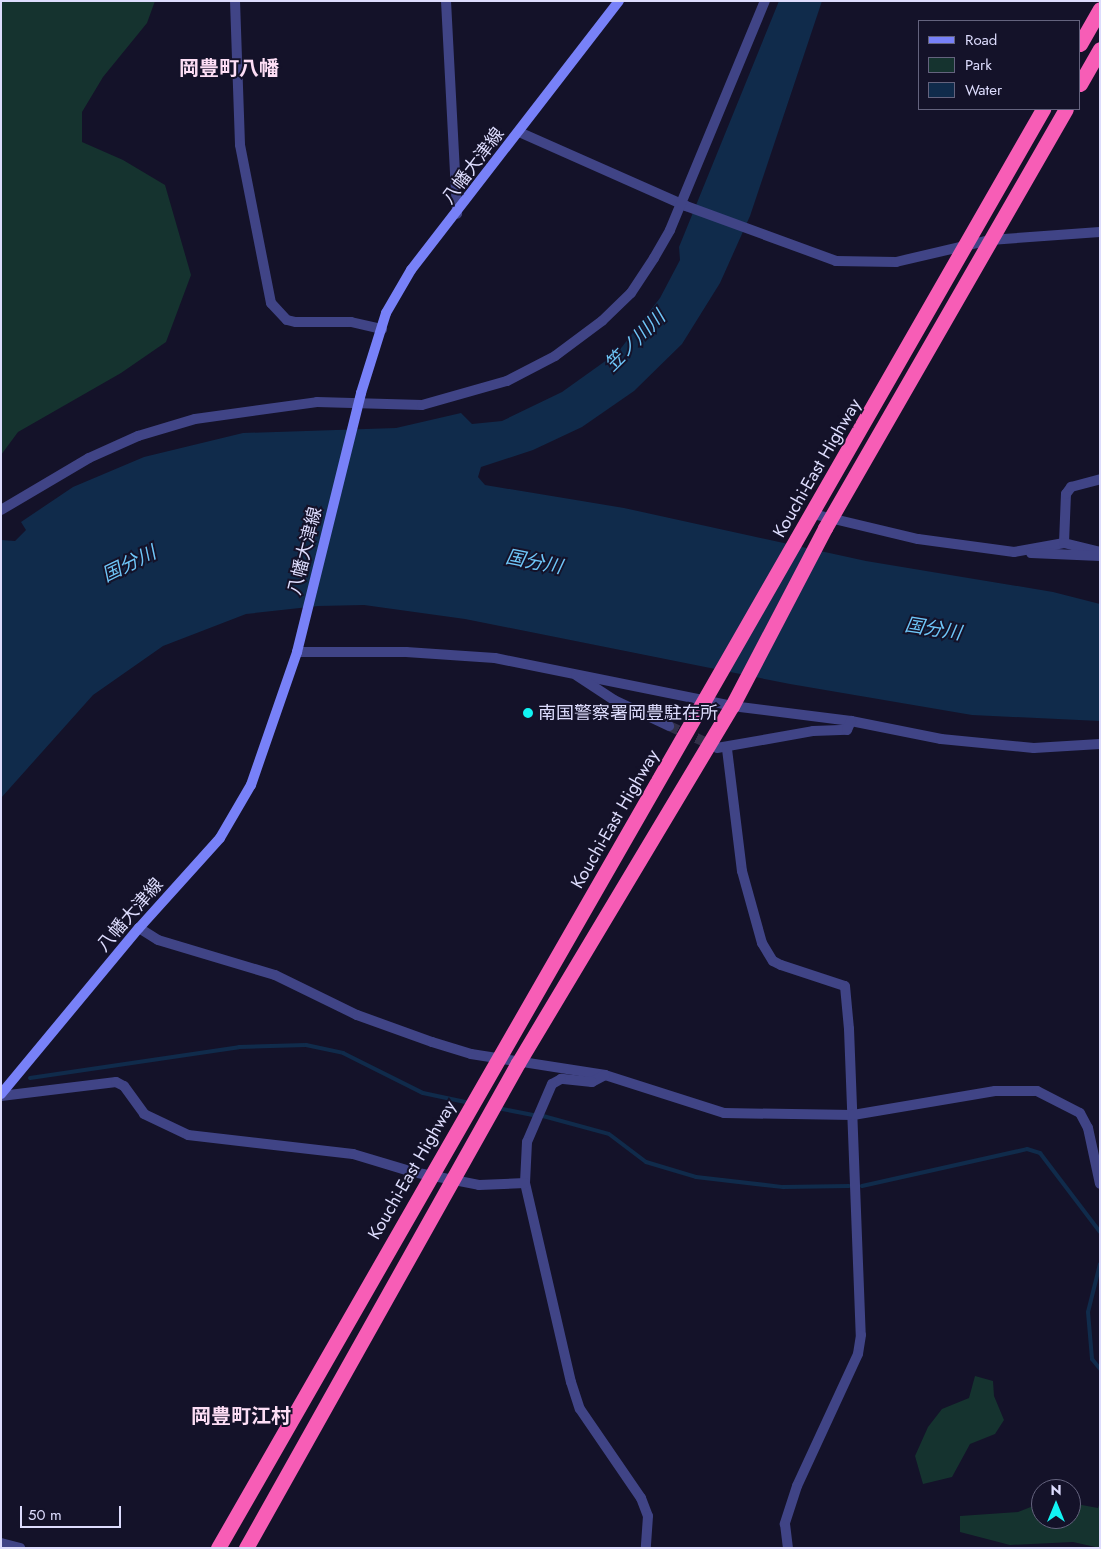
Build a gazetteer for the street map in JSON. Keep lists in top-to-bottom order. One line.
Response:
{"streets":{"highway":["Kouchi-East Highway"],"main road":["八幡大津線"]},"districts":["岡豊町八幡","岡豊町江村"],"water":["笠ノ川川","国分川"],"places":["南国警察署岡豊駐在所"],"legend":["Road","Park","Water"],"scale_bar":"50 m","north":"top"}
